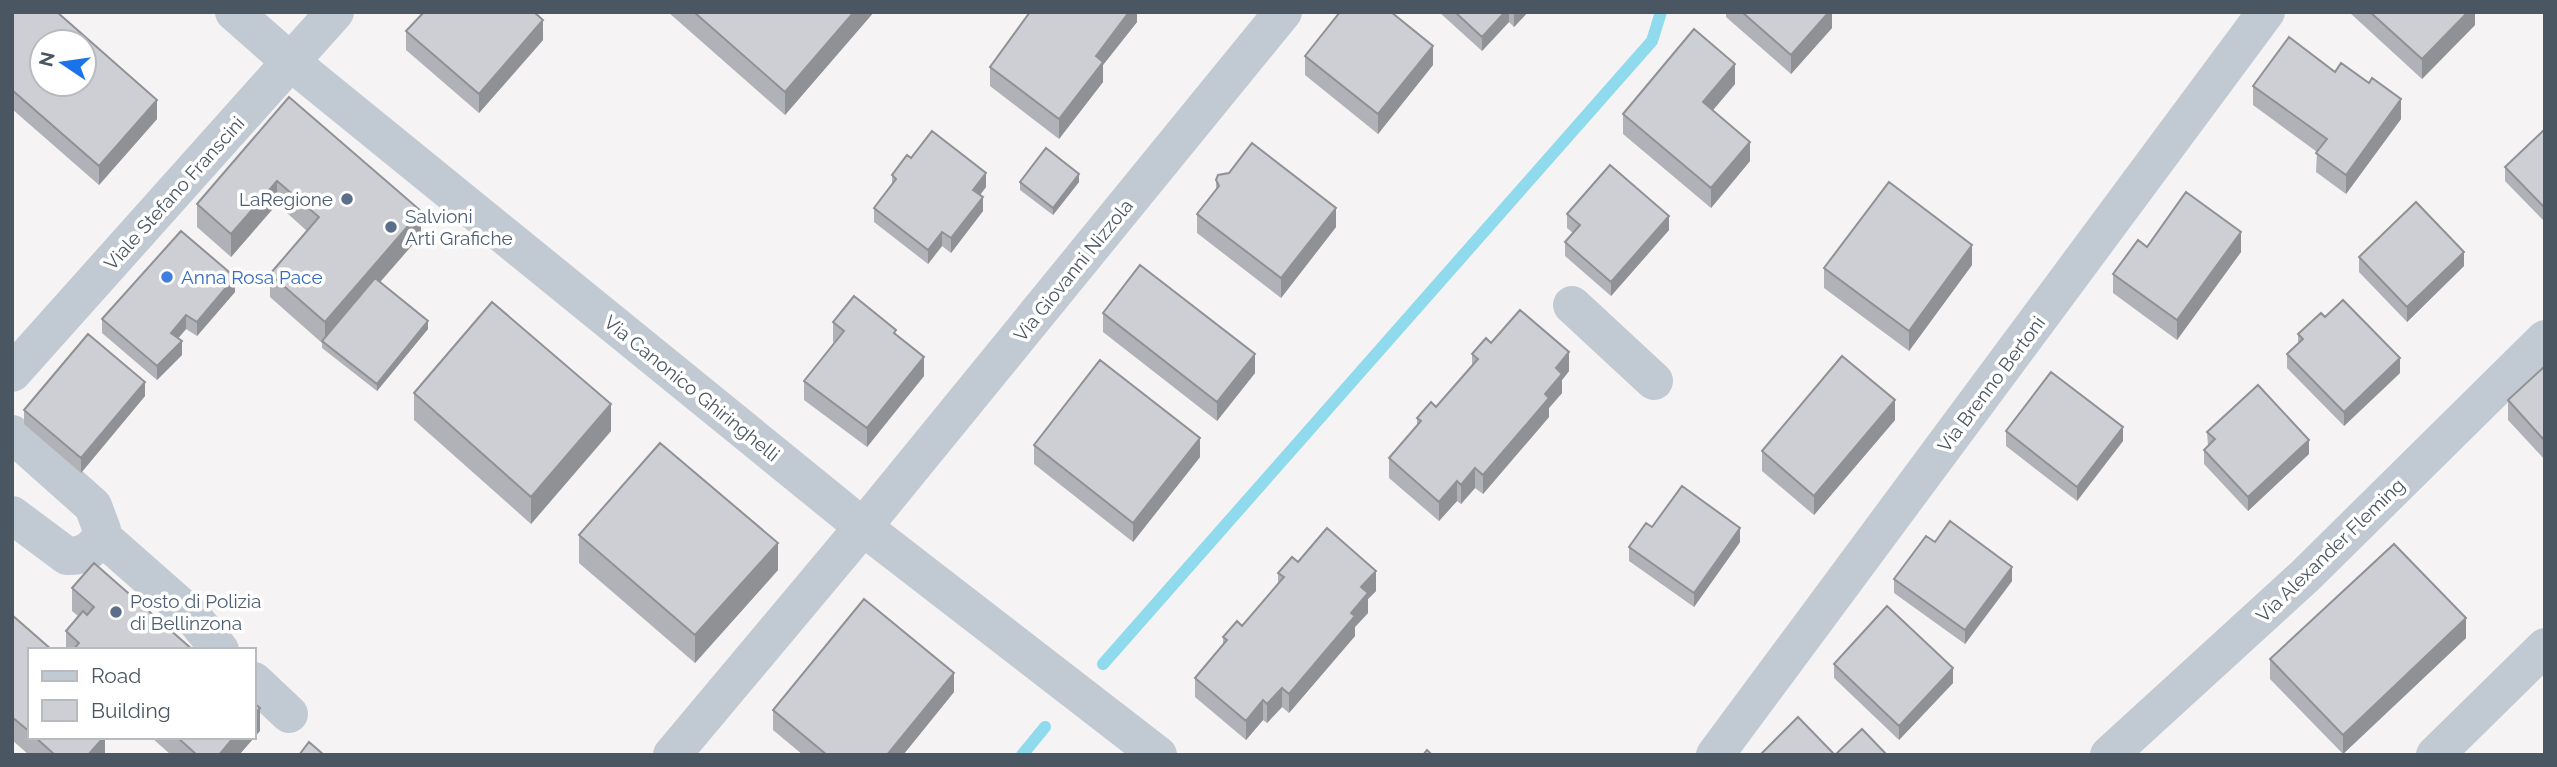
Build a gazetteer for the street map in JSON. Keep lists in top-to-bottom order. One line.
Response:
{"streets":{"street":["Viale Stefano Franscini","Via Giovanni Nizzola","Via Brenno Bertoni","Via Canonico Ghiringhelli","Via Alexander Fleming"]},"crossings":[["Viale Stefano Franscini","Via Canonico Ghiringhelli"],["Via Giovanni Nizzola","Via Canonico Ghiringhelli"]],"places":["LaRegione","Salvioni Arti Grafiche","Anna Rosa Pace","Posto di Polizia di Bellinzona"],"legend":["Road","Building"],"north":"left"}
